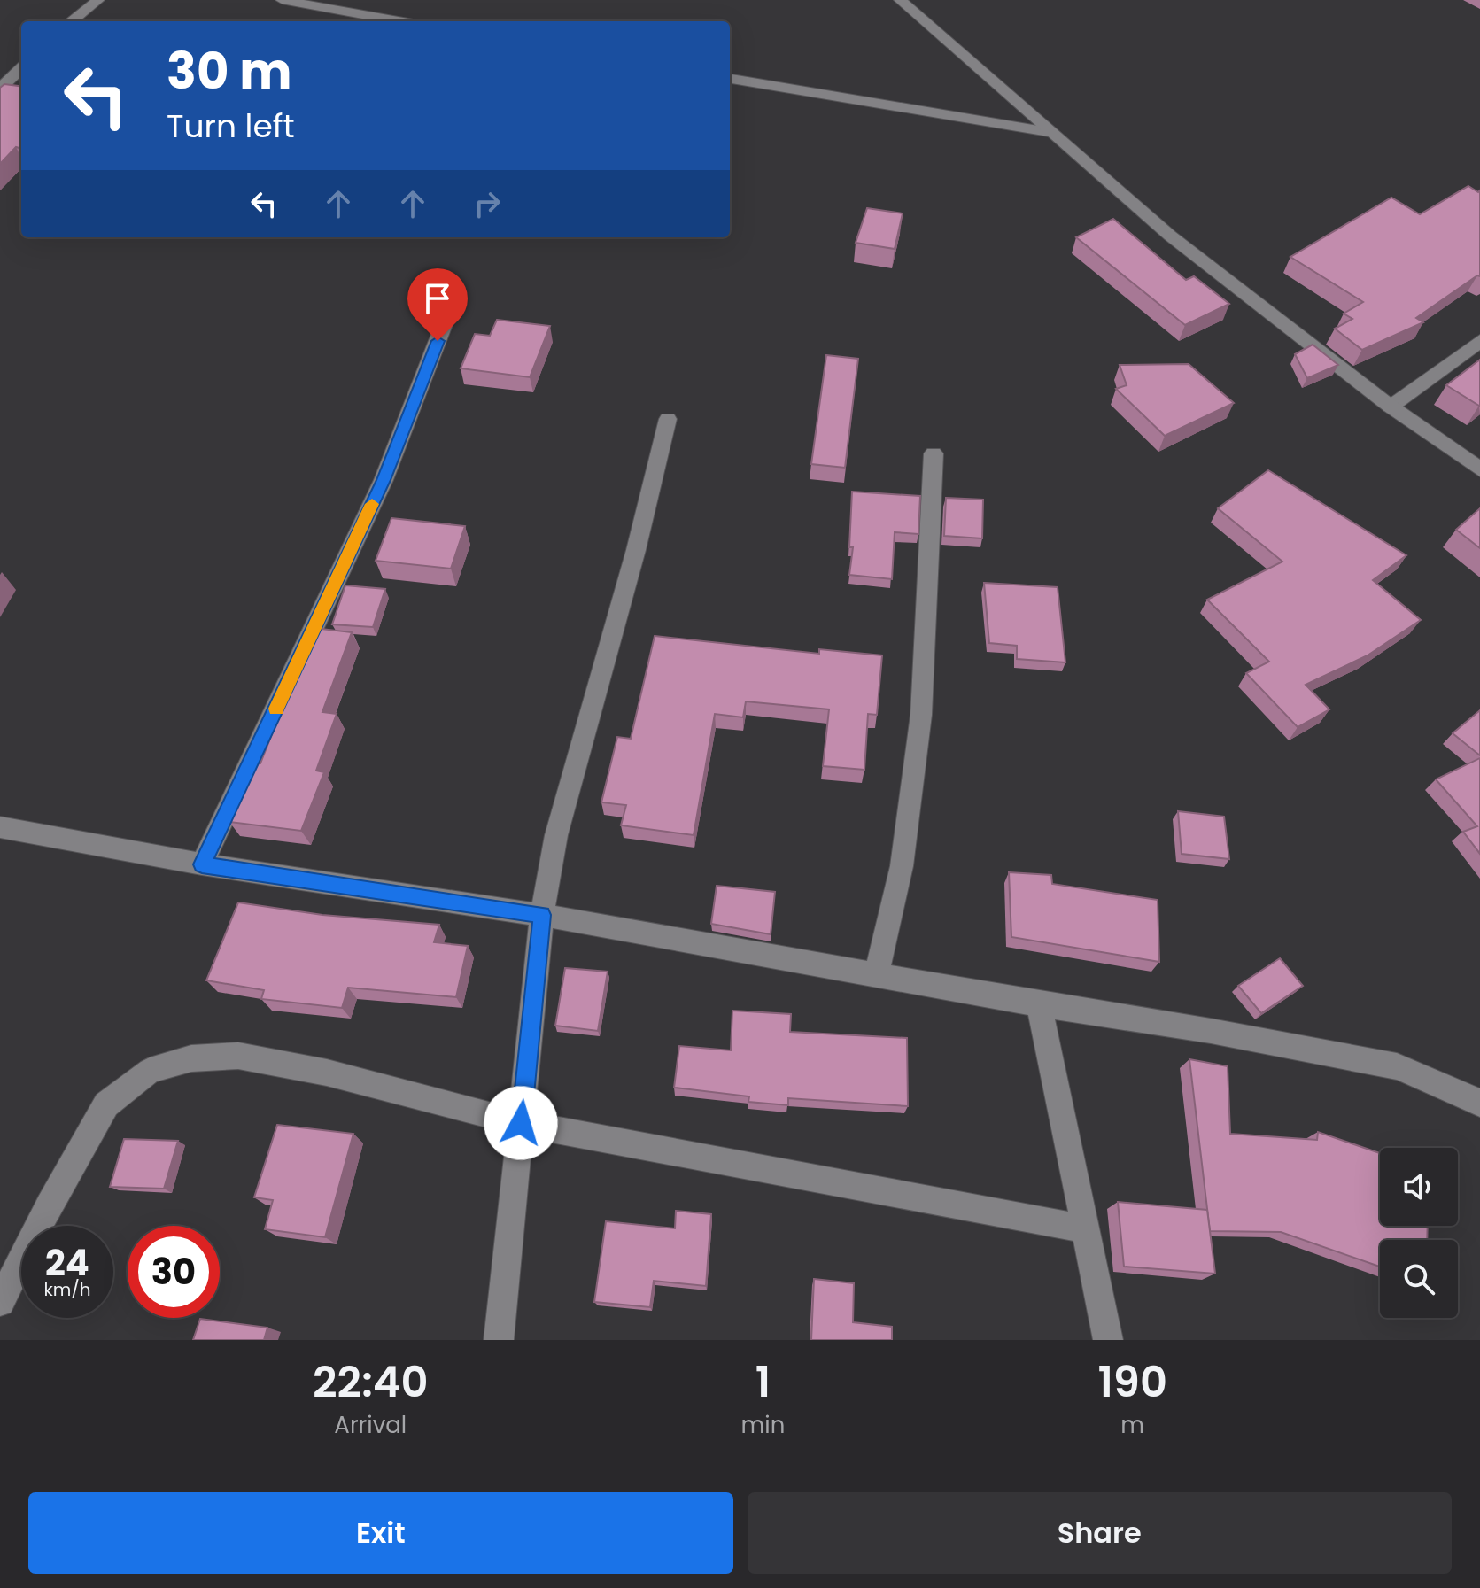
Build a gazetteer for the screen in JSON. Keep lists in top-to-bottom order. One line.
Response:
{"page":{"turn":["30 m","Turn left"],"speed":"24 km/h","limit":"30","eta":["22:40","Arrival","1","min","190","m"],"buttons":["Exit","Share"]}}
